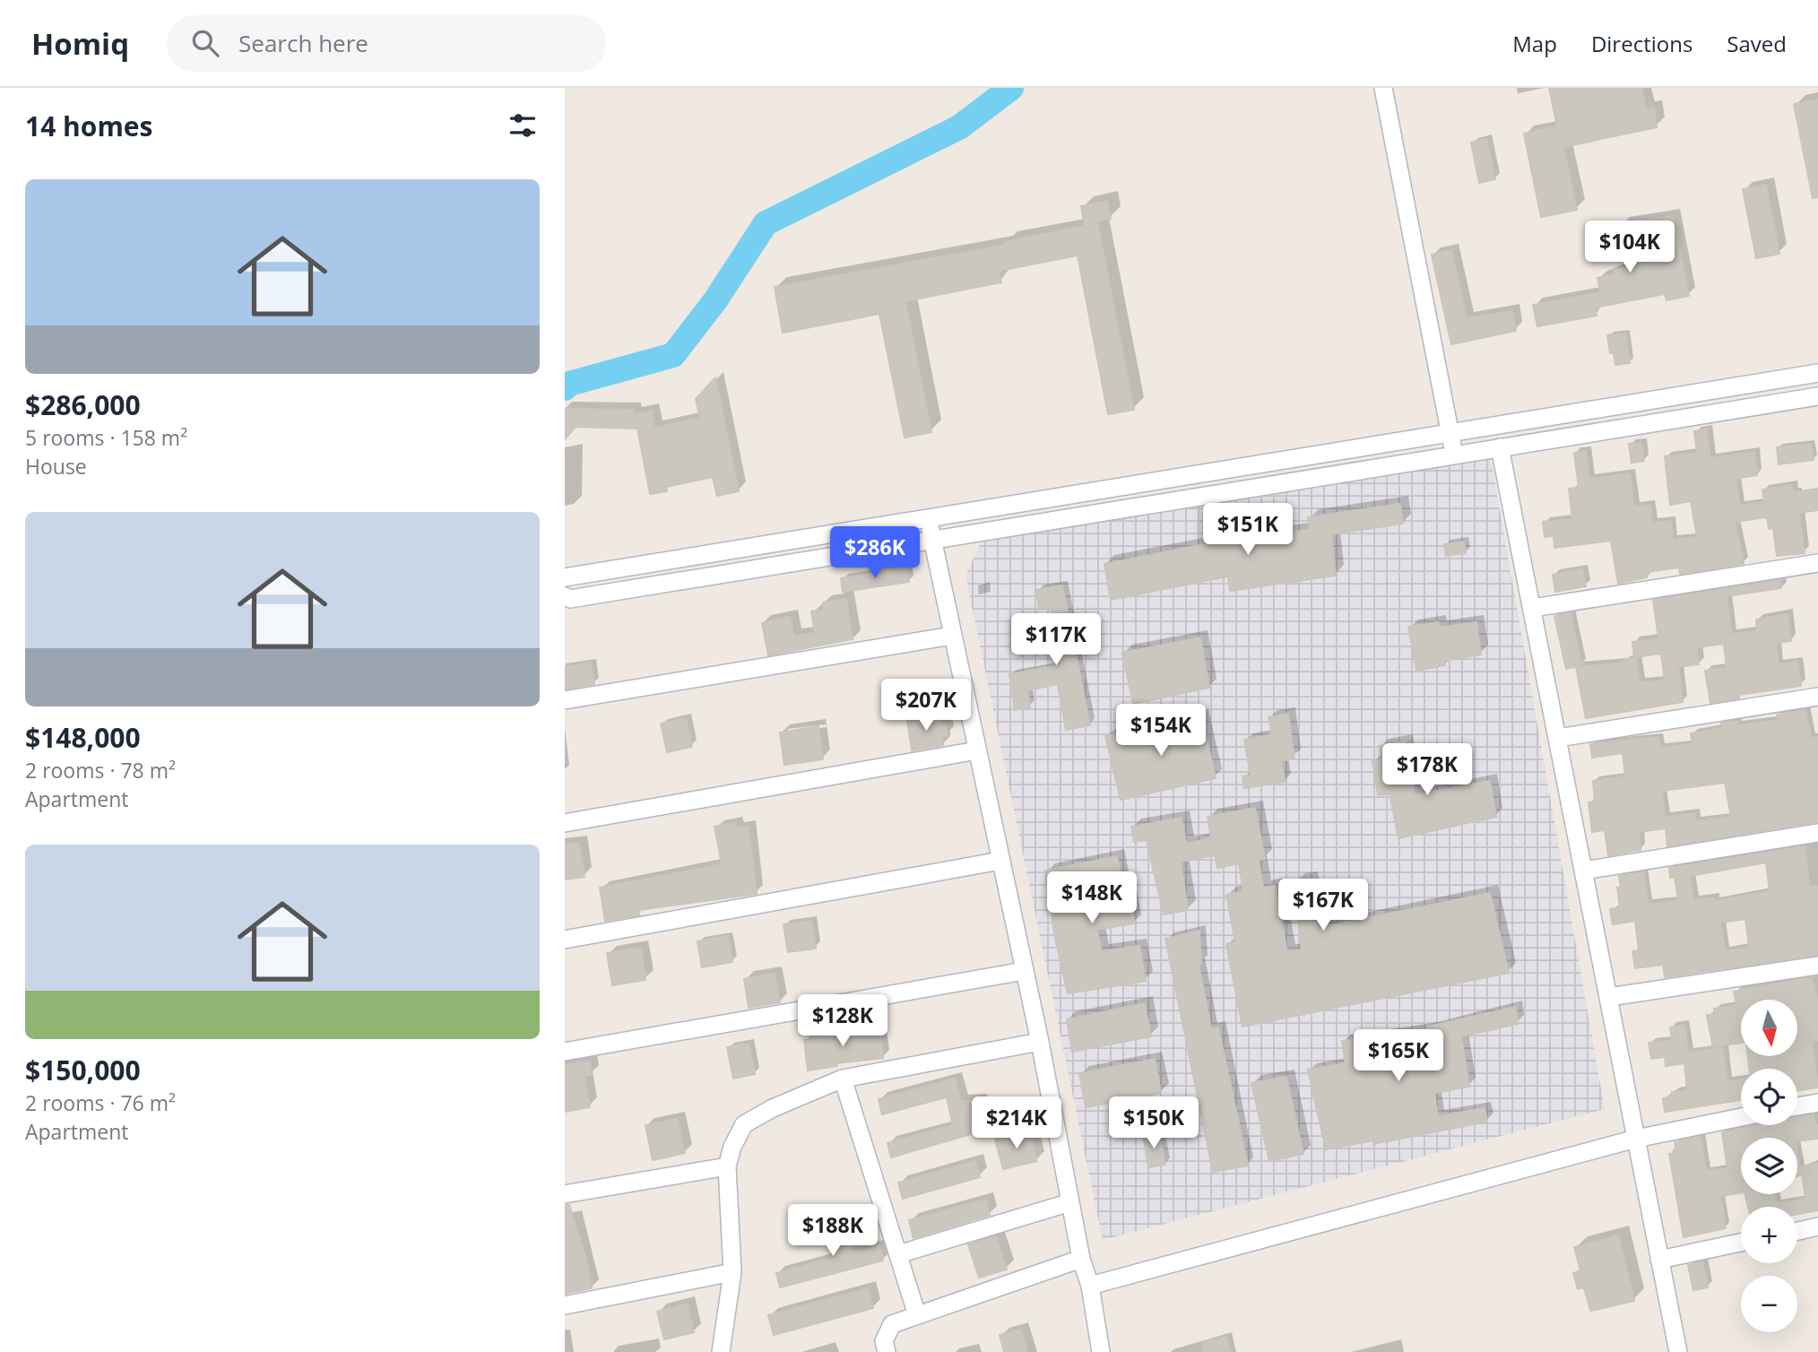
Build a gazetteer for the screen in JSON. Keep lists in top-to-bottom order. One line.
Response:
{"north":"bottom","page":{"header":"Homiq","search":"Search here","nav":["Map","Directions","Saved"],"heading":"14 homes","list":[{"name":"$286,000","note":"5 rooms · 158 m² · House"},{"name":"$148,000","note":"2 rooms · 78 m² · Apartment"},{"name":"$150,000","note":"2 rooms · 76 m² · Apartment"}],"price":["$104K","$151K","$286K","$117K","$207K","$154K","$178K","$148K","$167K","$128K","$165K","$214K","$150K","$188K"],"map_buttons":["+","−"]}}
